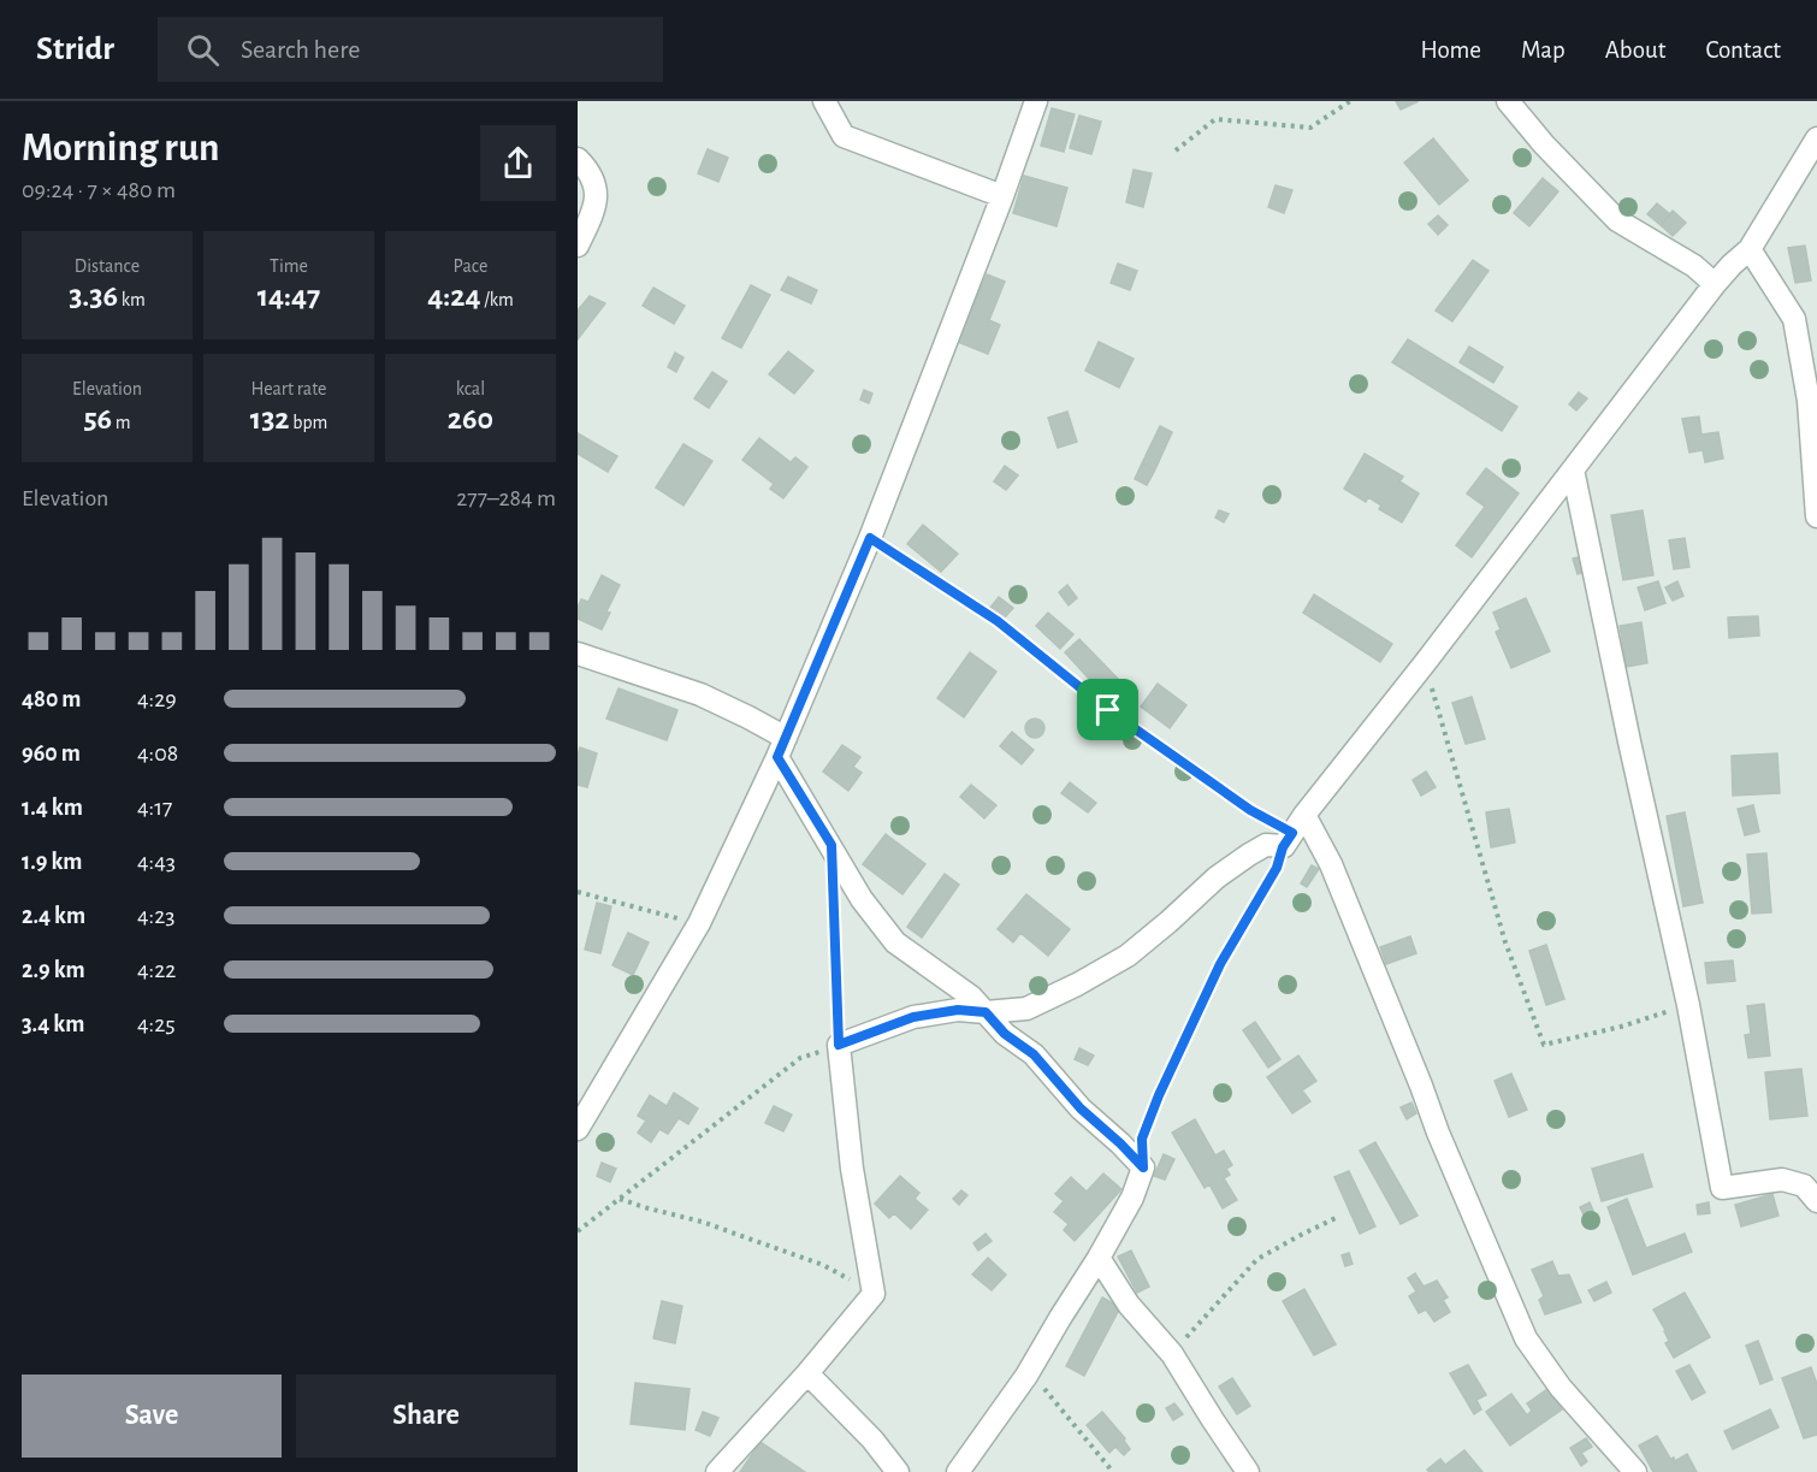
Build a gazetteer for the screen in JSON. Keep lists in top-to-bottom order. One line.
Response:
{"page":{"header":"Stridr","search":"Search here","nav":["Home","Map","About","Contact"],"heading":["Morning run","09:24 · 7 × 480 m"],"stats":[["Distance","3.36 km"],["Time","14:47"],["Pace","4:24 /km"],["Elevation","56 m"],["Heart rate","132 bpm"],["kcal","260"]],"chart":["Elevation","277–284 m"],"list":[{"name":"480 m","note":"4:29"},{"name":"960 m","note":"4:08"},{"name":"1.4 km","note":"4:17"},{"name":"1.9 km","note":"4:43"},{"name":"2.4 km","note":"4:23"},{"name":"2.9 km","note":"4:22"},{"name":"3.4 km","note":"4:25"}],"buttons":["Save","Share"]}}
